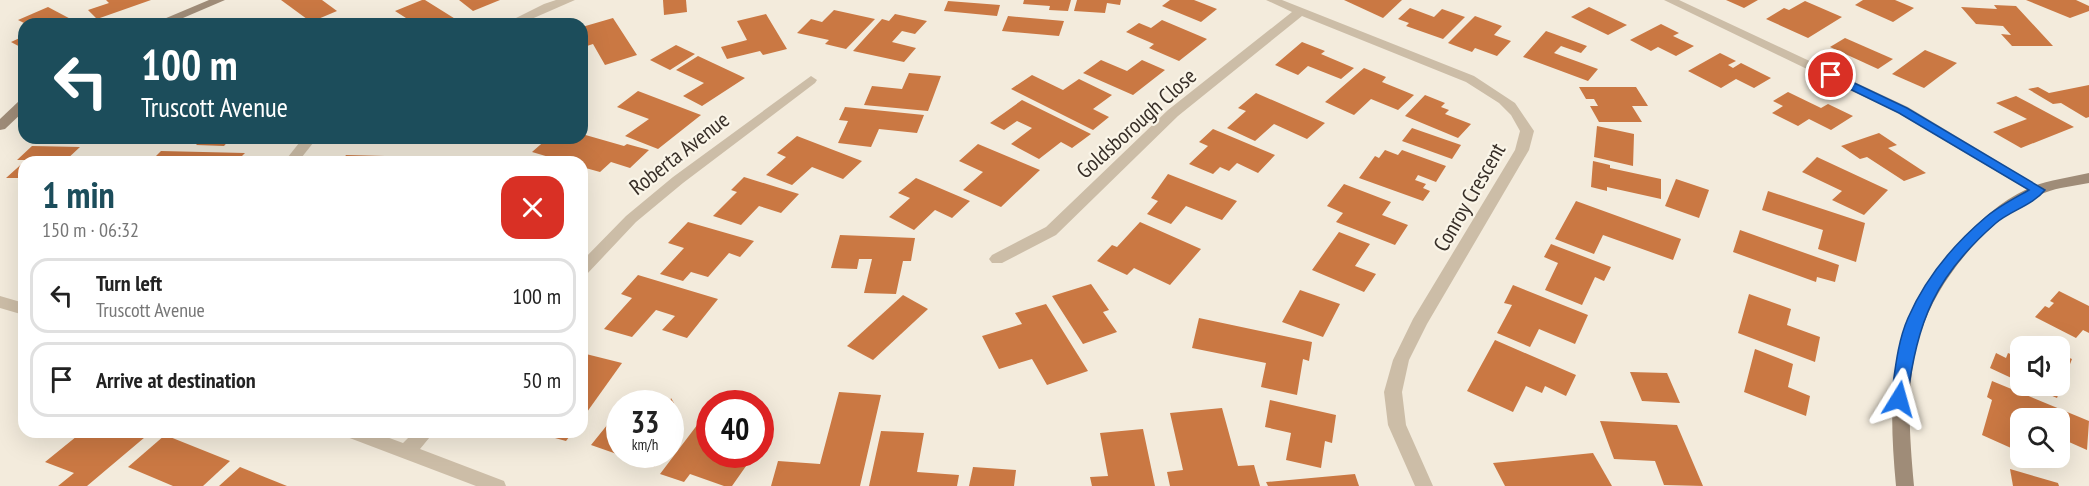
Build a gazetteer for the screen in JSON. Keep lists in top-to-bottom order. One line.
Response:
{"streets":{"street":["Goldsborough Close","Roberta Avenue","Conroy Crescent"]},"crossings":[["Goldsborough Close","Conroy Crescent"]],"page":{"turn":["100 m","Truscott Avenue"],"heading":["1 min","150 m · 06:32"],"list":[{"name":"Turn left","note":"Truscott Avenue","value":"100 m"},{"name":"Arrive at destination","value":"50 m"}],"speed":"33 km/h","limit":"40"}}
